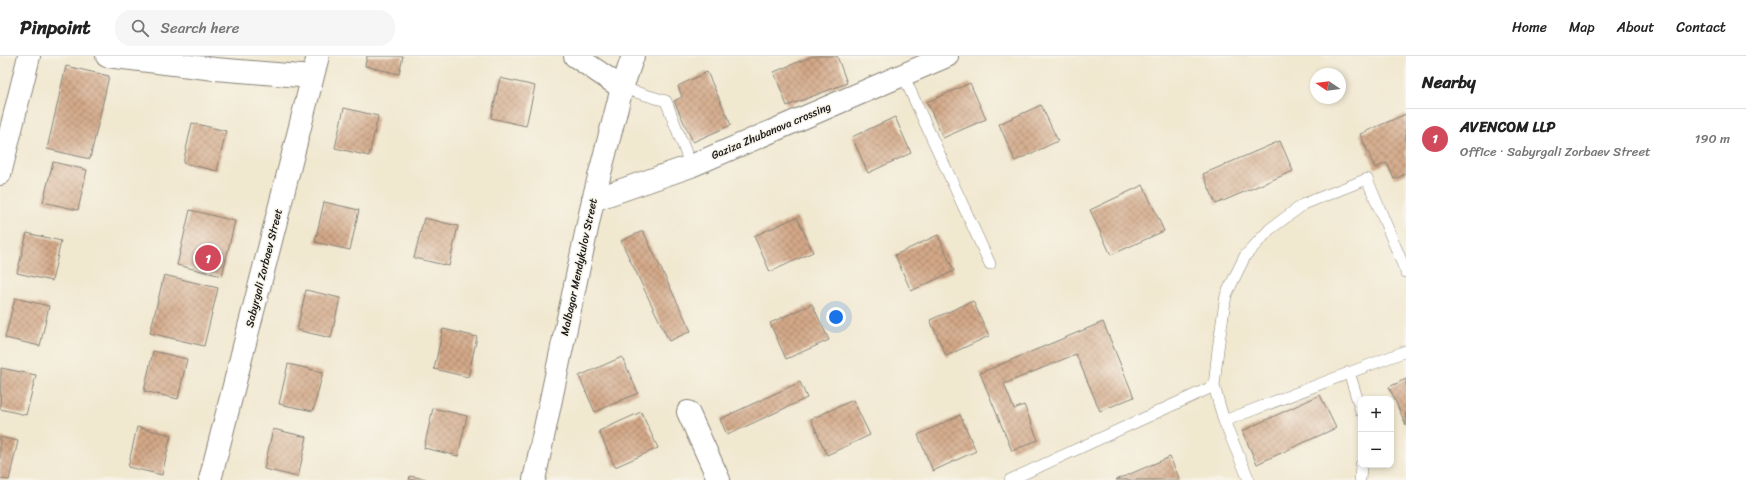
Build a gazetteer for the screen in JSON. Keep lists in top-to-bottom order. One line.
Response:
{"streets":{"street":["Gaziza Zhubanova crossing","Malbagar Mendykulov Street","Sabyrgali Zorbaev Street"]},"crossings":[["Gaziza Zhubanova crossing","Malbagar Mendykulov Street"]],"north":"left","page":{"header":"Pinpoint","search":"Search here","nav":["Home","Map","About","Contact"],"heading":"Nearby","list":[{"mark":"1","name":"AVENCOM LLP","note":"Office · Sabyrgali Zorbaev Street","value":"190 m"}],"pins":"1","map_buttons":["+","−"]}}
